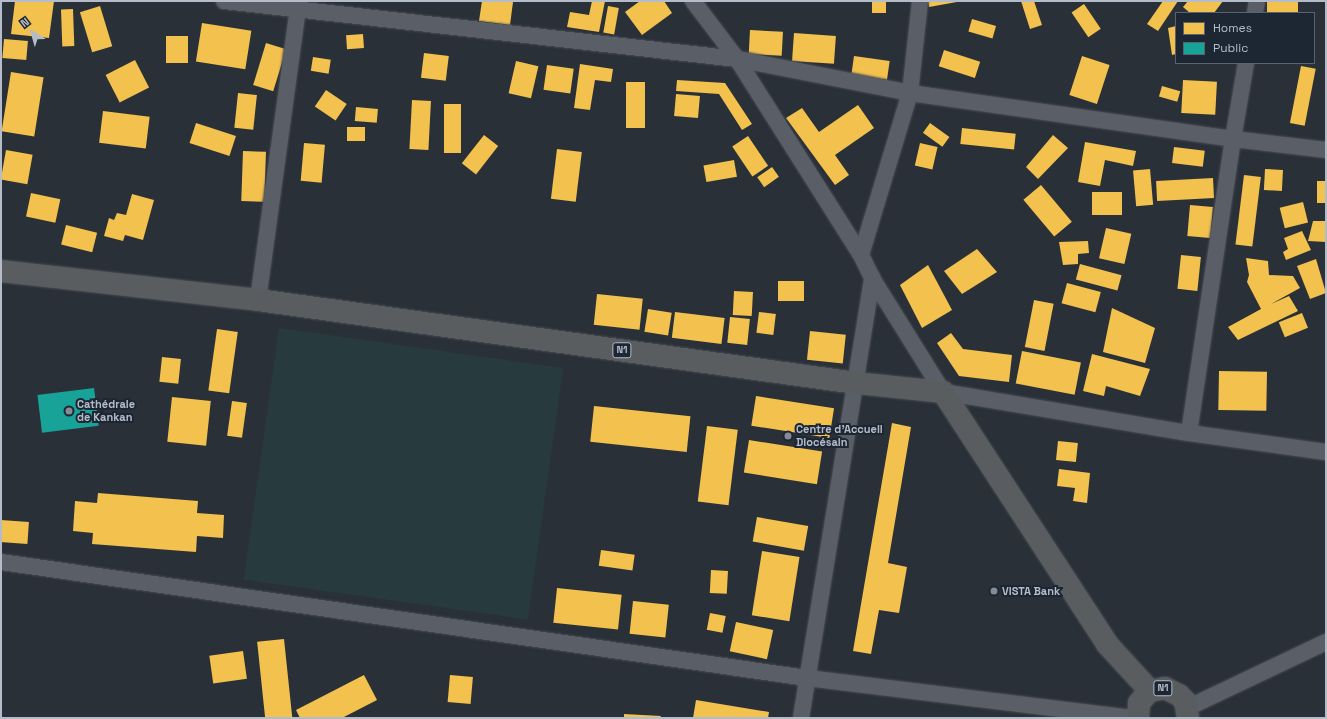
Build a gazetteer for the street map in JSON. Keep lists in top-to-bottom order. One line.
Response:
{"streets":{"highway":["N1"]},"places":["Cathédrale de Kankan","Centre d'Accueil Diocésain","VISTA Bank"],"legend":["Homes","Public"],"north":"top left"}
